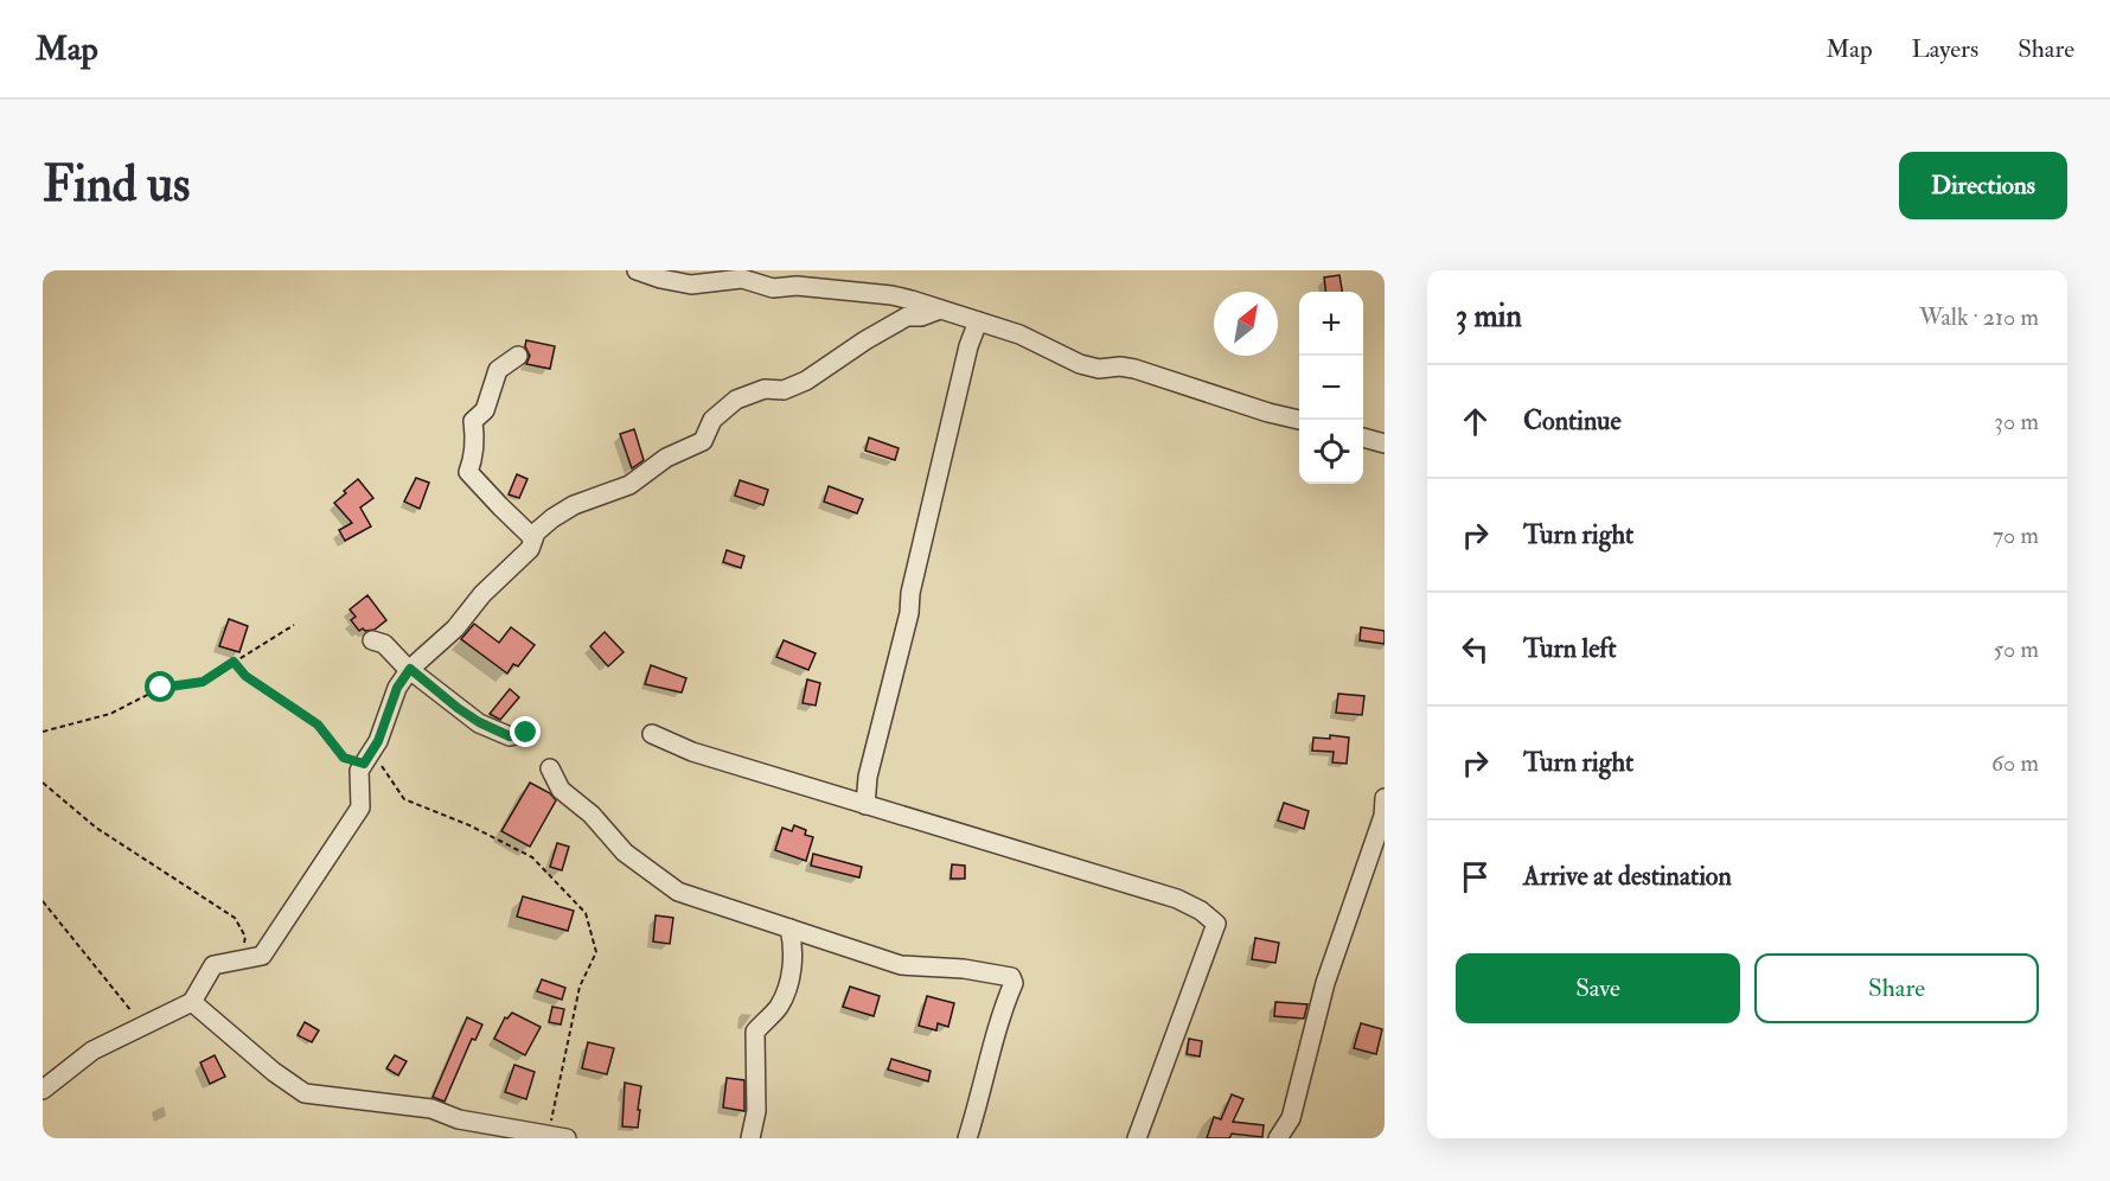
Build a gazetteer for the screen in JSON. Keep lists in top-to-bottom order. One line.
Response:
{"north":"top right","page":{"header":"Map","nav":["Map","Layers","Share"],"buttons":["Directions",["Save","Share"]],"title":"Find us","heading":["3 min","Walk · 210 m"],"map_buttons":["+","−"],"list":[["Continue","30 m"],["Turn right","70 m"],["Turn left","50 m"],["Turn right","60 m"],"Arrive at destination"]}}
